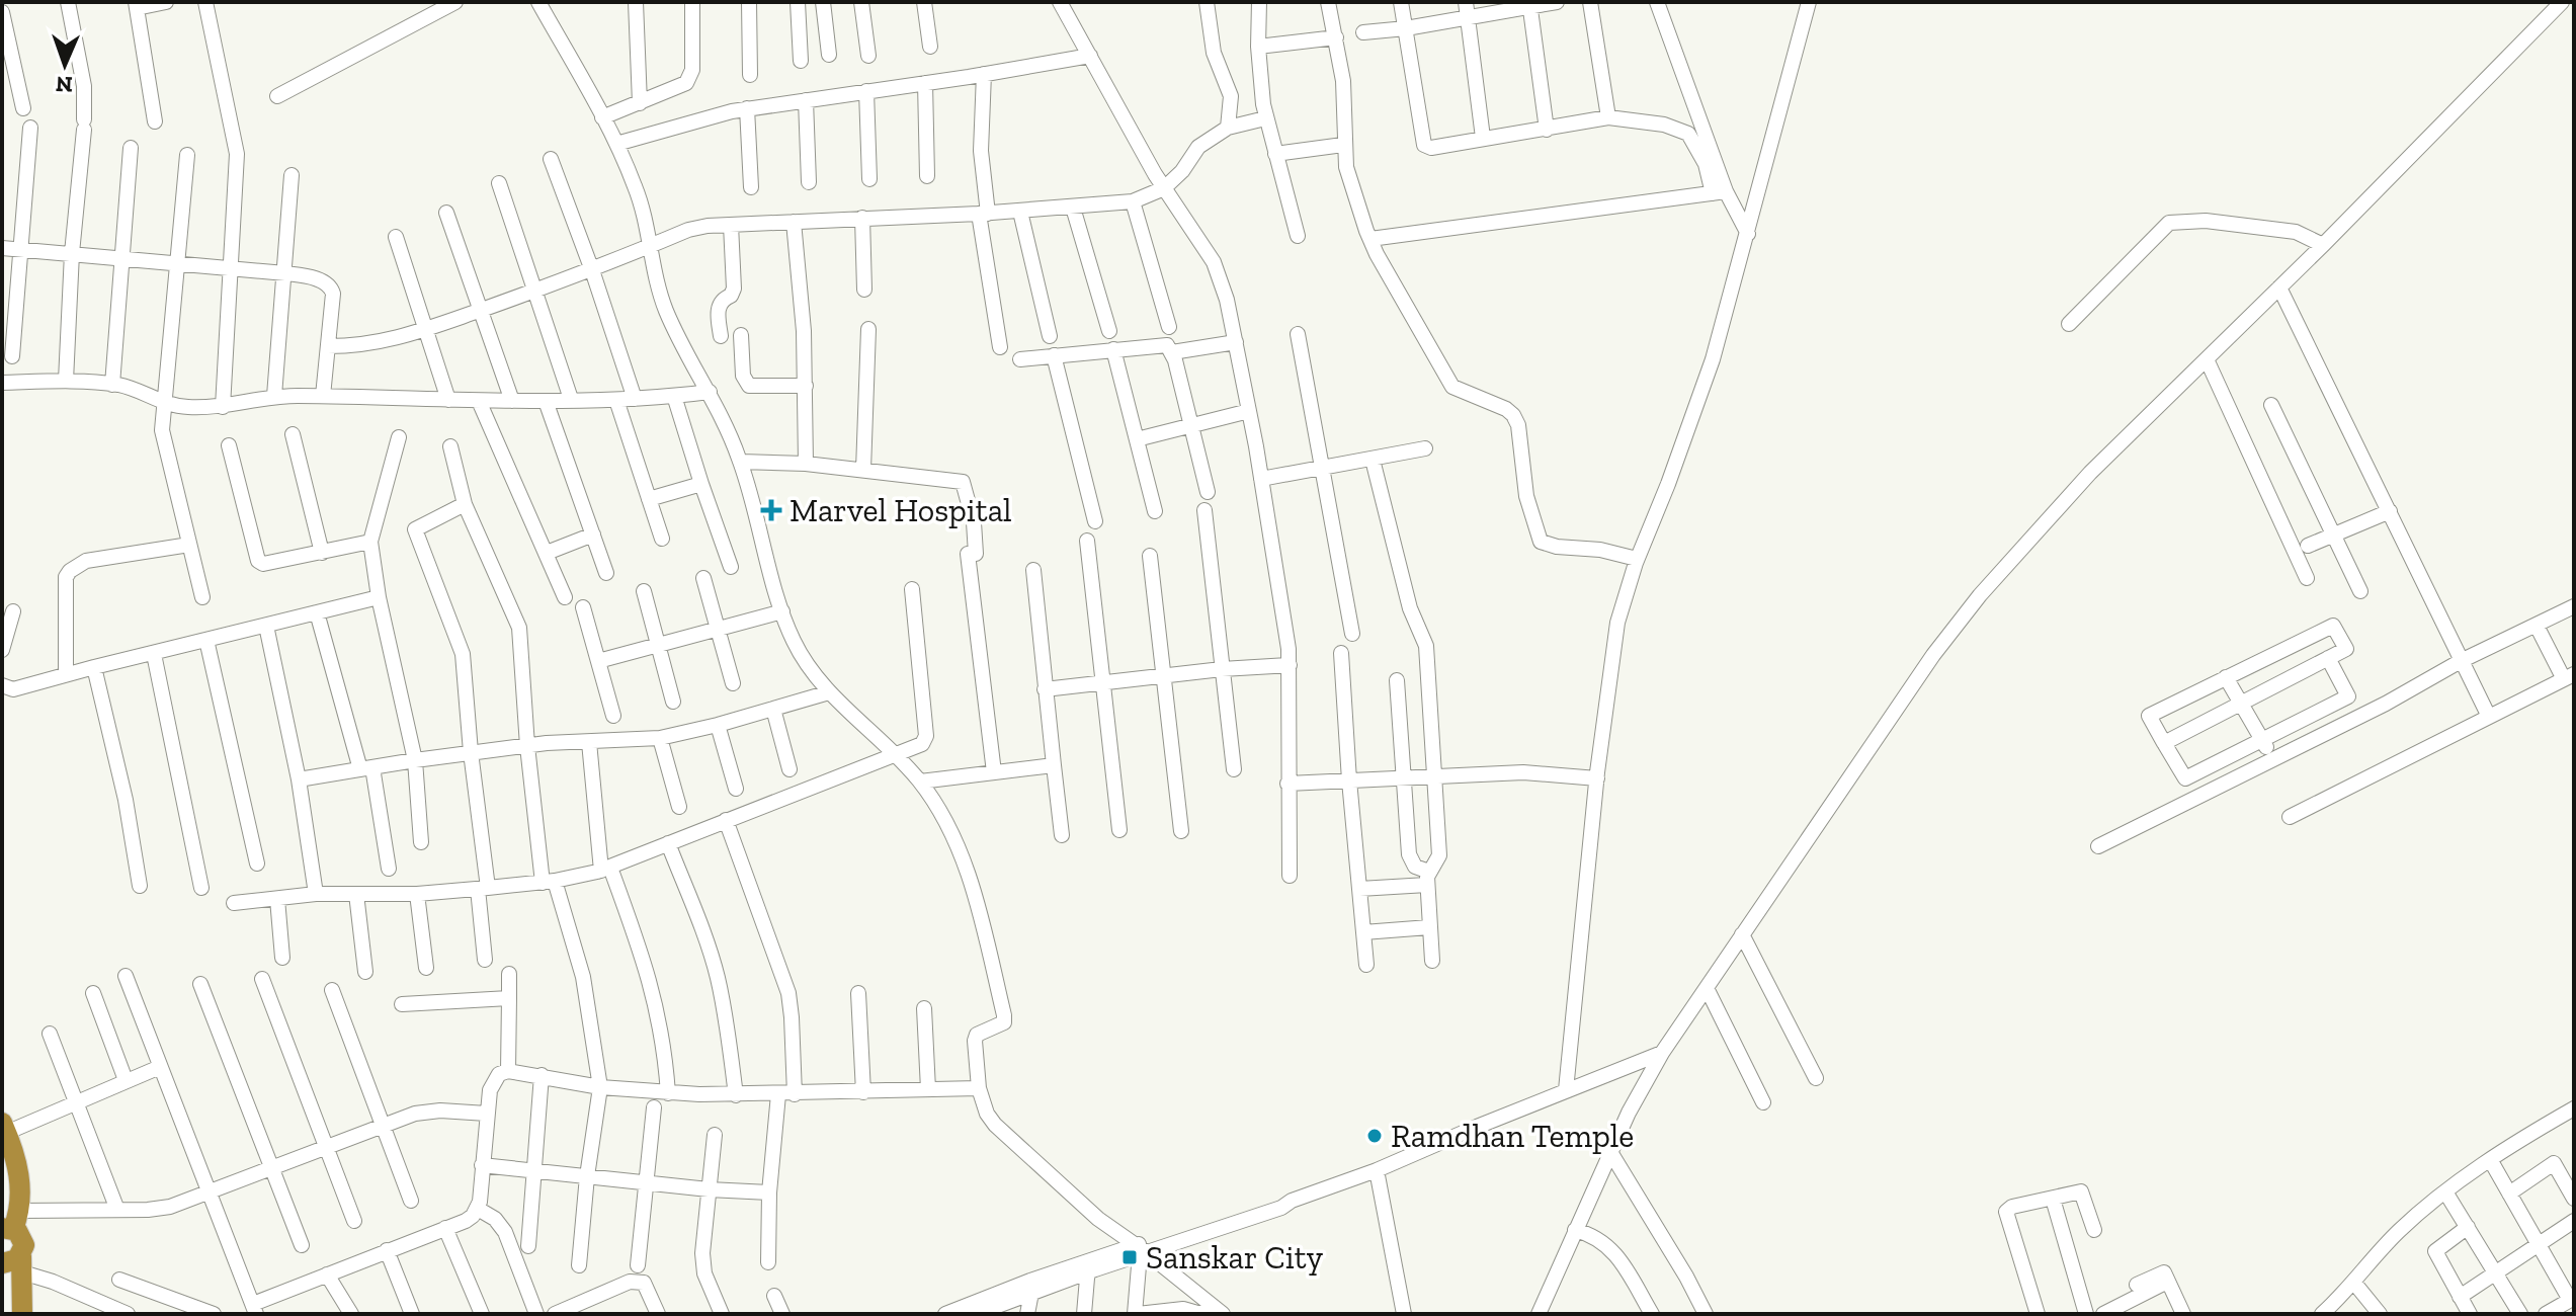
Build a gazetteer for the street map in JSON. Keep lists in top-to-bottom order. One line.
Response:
{"places":{"health":["Marvel Hospital"],"other":["Ramdhan Temple"],"transit":["Sanskar City"]},"north":"bottom"}
